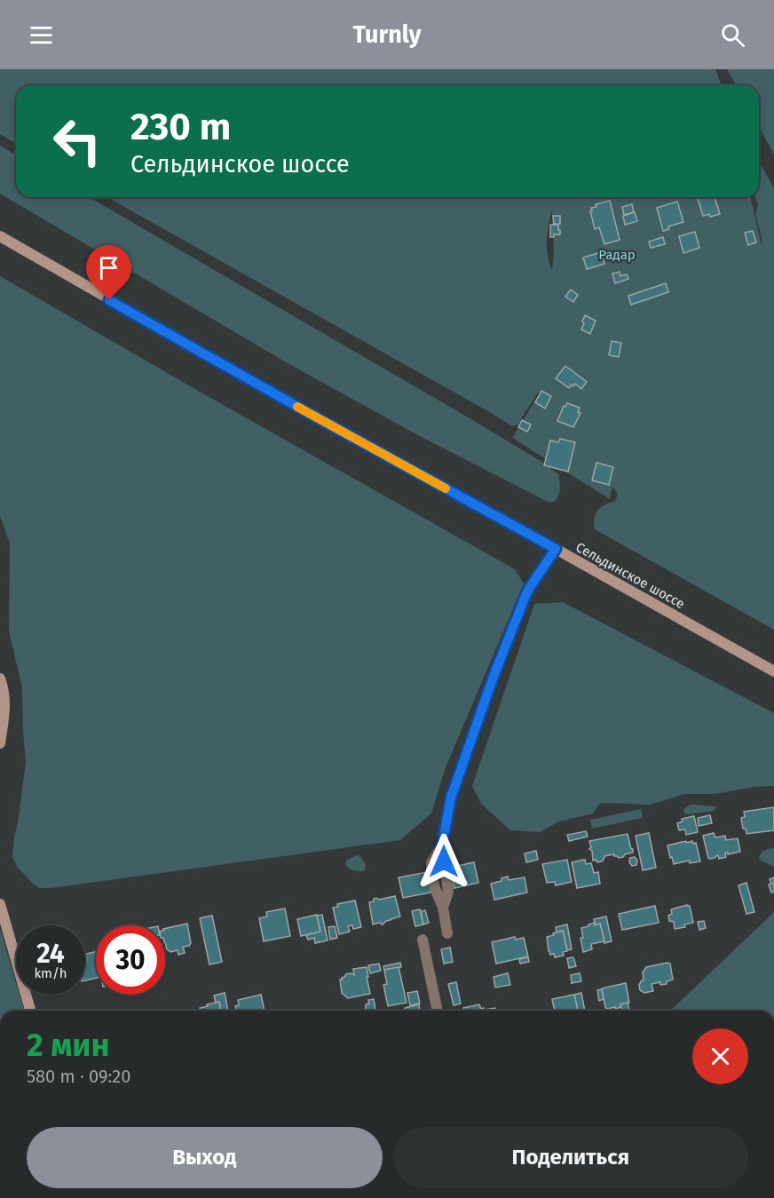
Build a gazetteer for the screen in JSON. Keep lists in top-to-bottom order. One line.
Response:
{"streets":{"main road":["Сельдинское шоссе"]},"parks":["Радар"],"page":{"header":"Turnly","turn":["230 m","Сельдинское шоссе"],"speed":"24 km/h","limit":"30","heading":["2 мин","580 m · 09:20"],"buttons":["Выход","Поделиться"]}}
